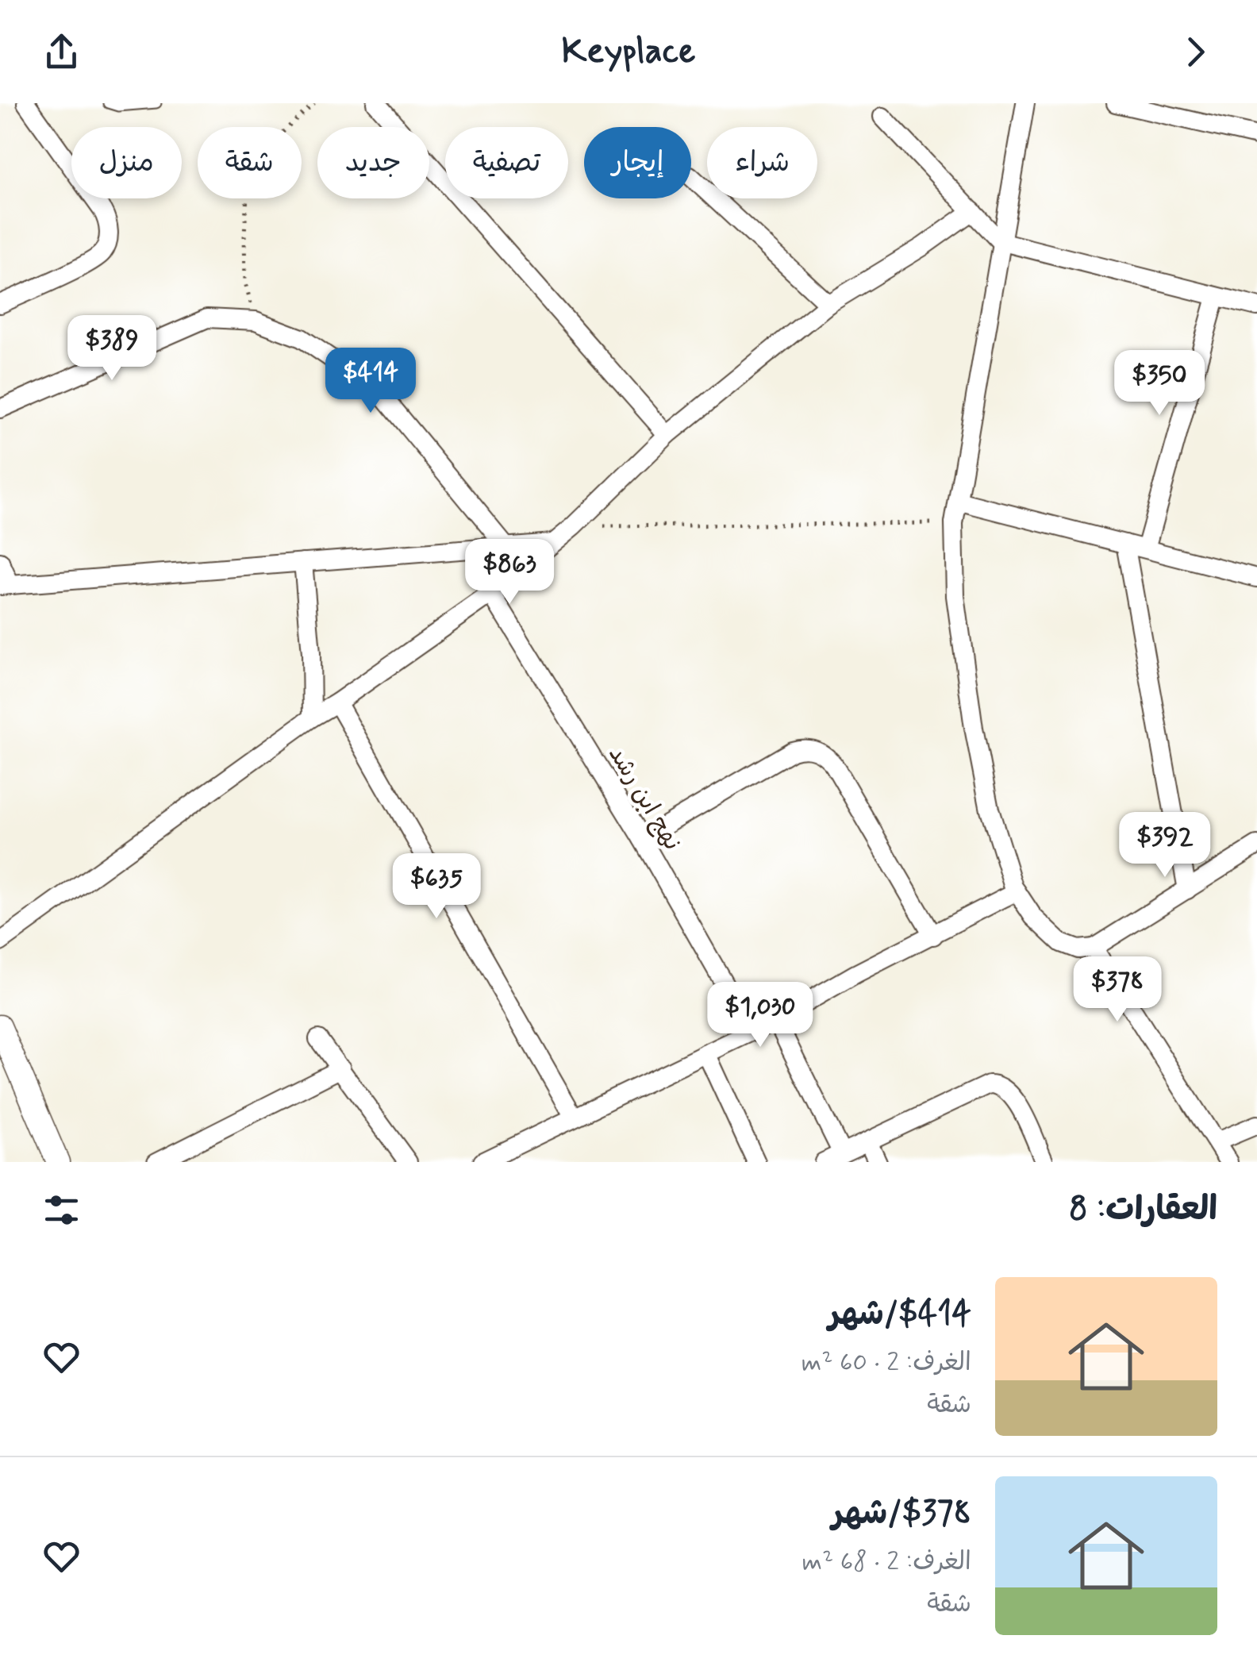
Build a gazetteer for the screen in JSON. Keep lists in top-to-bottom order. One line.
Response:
{"streets":{"street":["نهج ابن رشد"]},"page":{"header":"Keyplace","chip":["شراء","إيجار","تصفية","جديد","شقة","منزل"],"price":["$389","$414","$350","$863","$392","$635","$378","$1,030"],"heading":"العقارات: 8","list":[{"name":"$414/شهر","note":"الغرف: 2 · 60 m² · شقة"},{"name":"$378/شهر","note":"الغرف: 2 · 68 m² · شقة"}]}}
